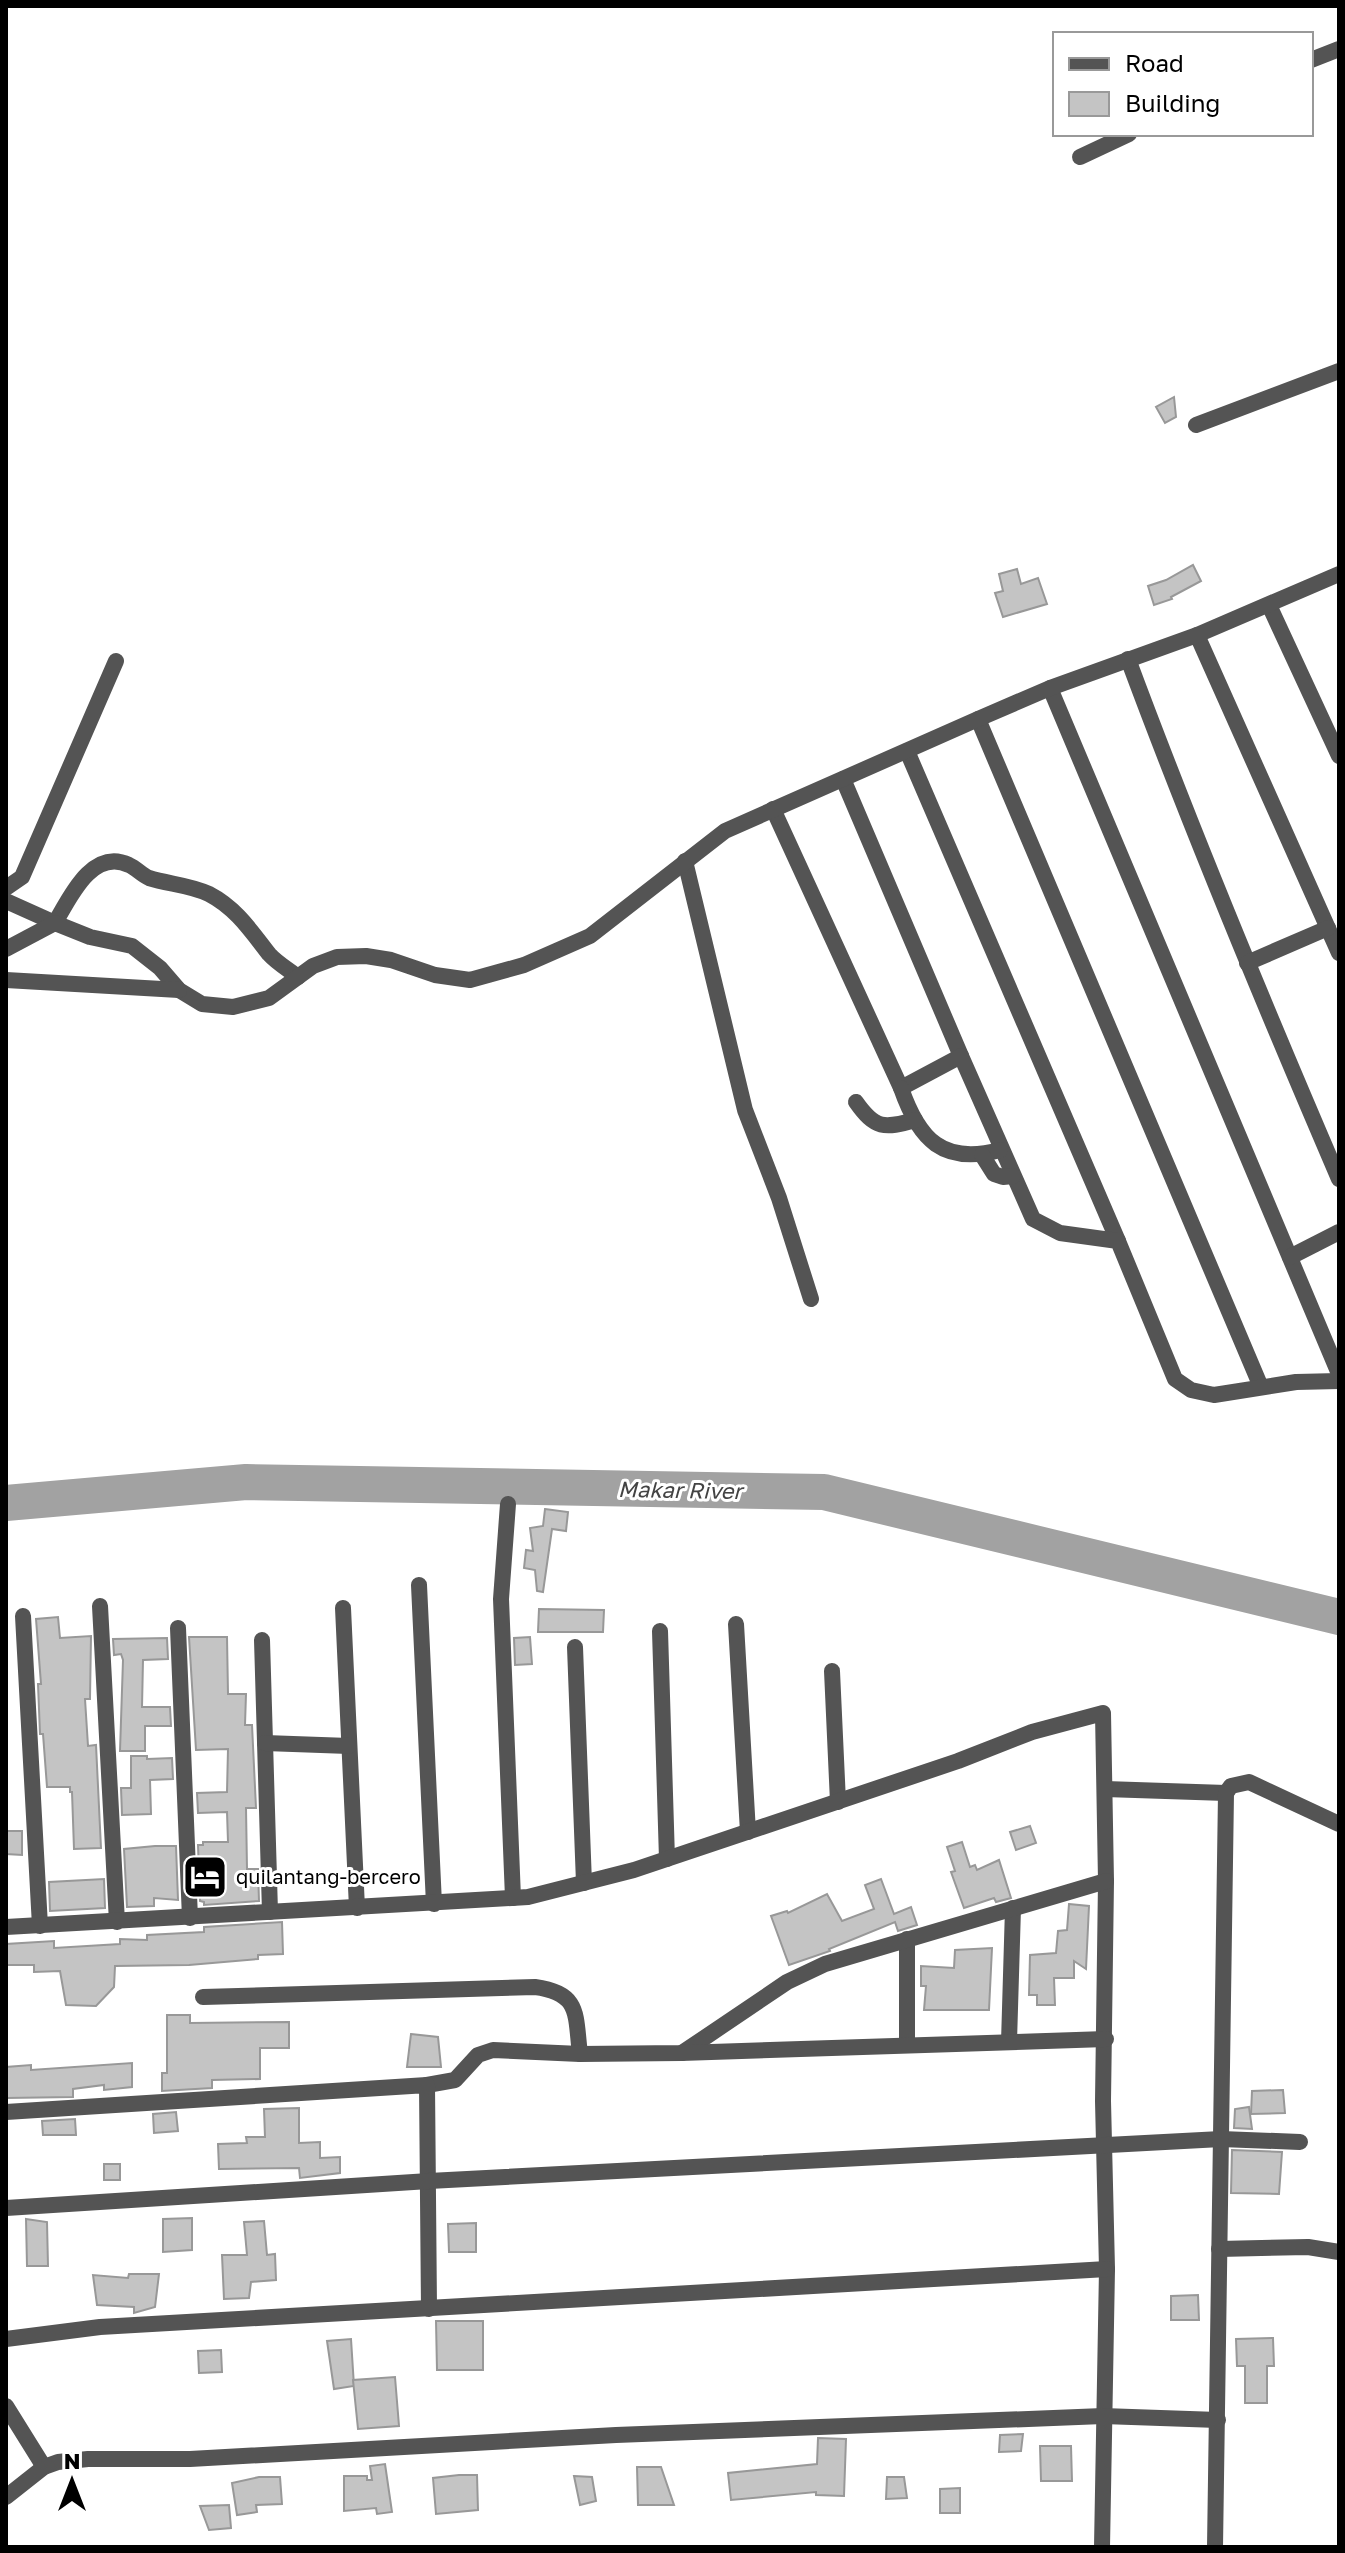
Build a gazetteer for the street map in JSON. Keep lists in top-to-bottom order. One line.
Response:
{"water":["Makar River"],"places":{"hotel":["quilantang-bercero"]},"legend":["Road","Building"],"north":"top"}
